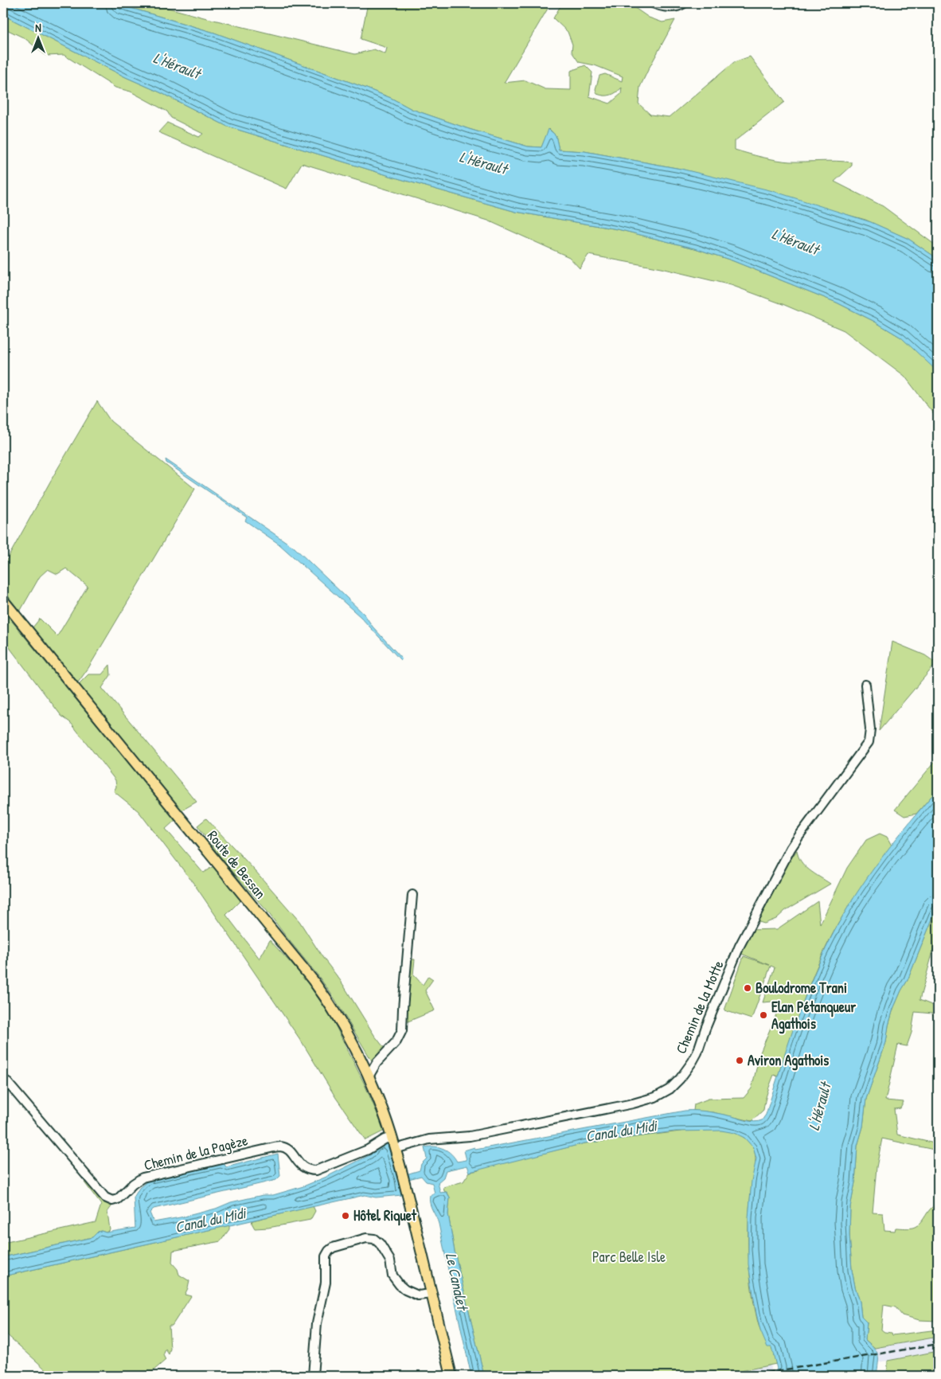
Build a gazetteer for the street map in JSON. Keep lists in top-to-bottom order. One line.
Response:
{"streets":{"main road":["Route de Bessan"],"street":["Chemin de la Motte","Chemin de la Pagèze"]},"crossings":[["Route de Bessan","Chemin de la Motte"],["Route de Bessan","Chemin de la Pagèze"]],"water":["L'Hérault","Canal du Midi","Le Canalet"],"parks":["Parc Belle Isle"],"places":["Boulodrome Trani","Elan Pétanqueur Agathois","Aviron Agathois","Hôtel Riquet"],"north":"top"}
